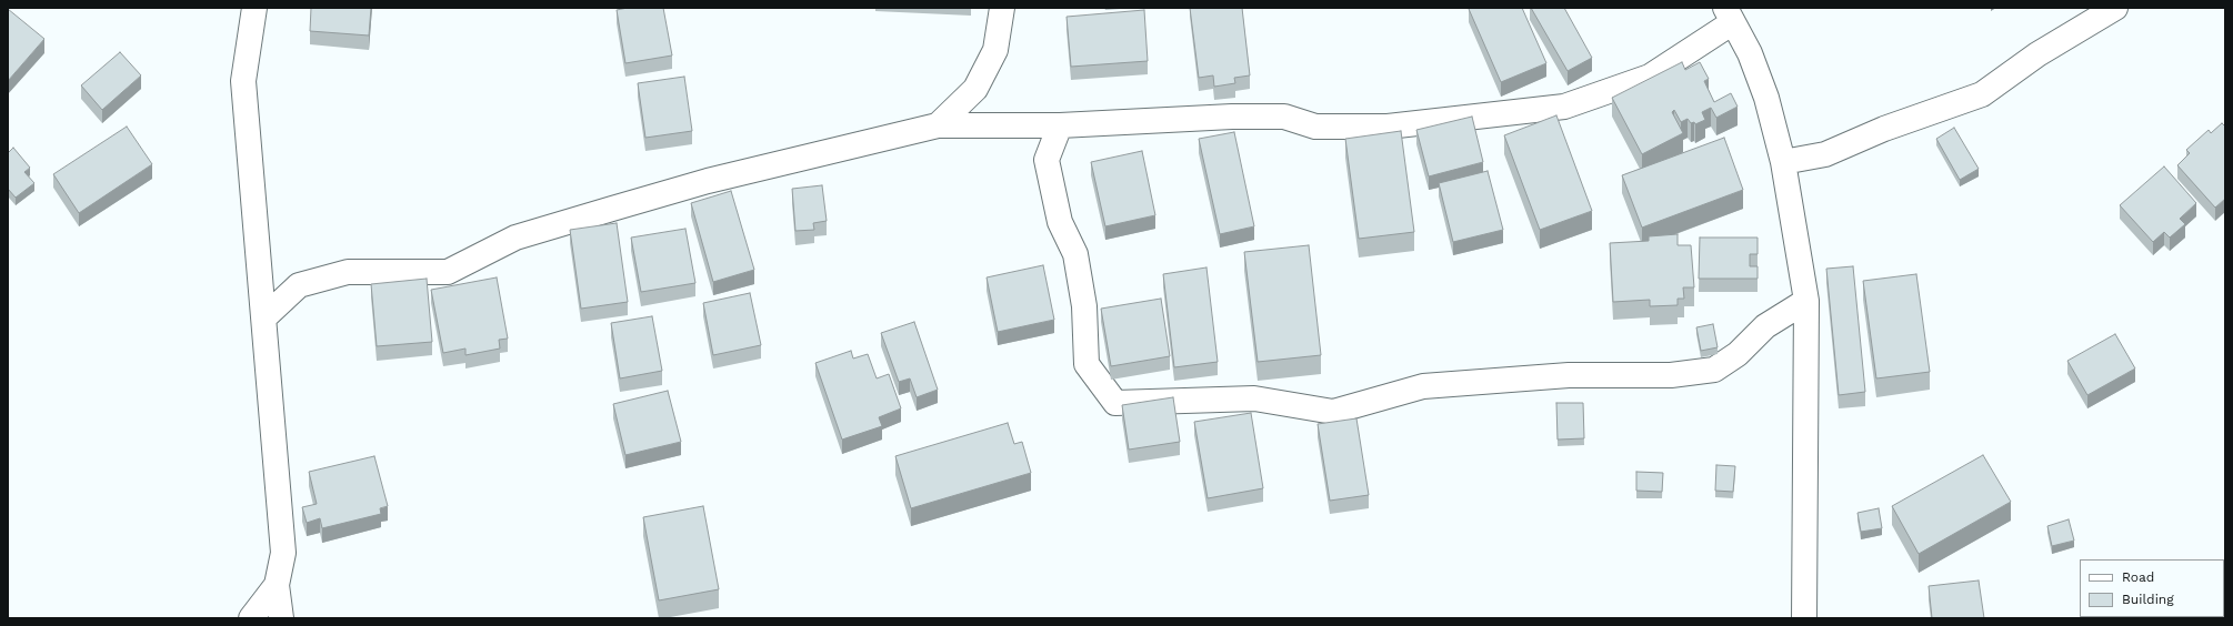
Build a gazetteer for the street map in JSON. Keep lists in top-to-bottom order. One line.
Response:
{"legend":["Road","Building"]}
